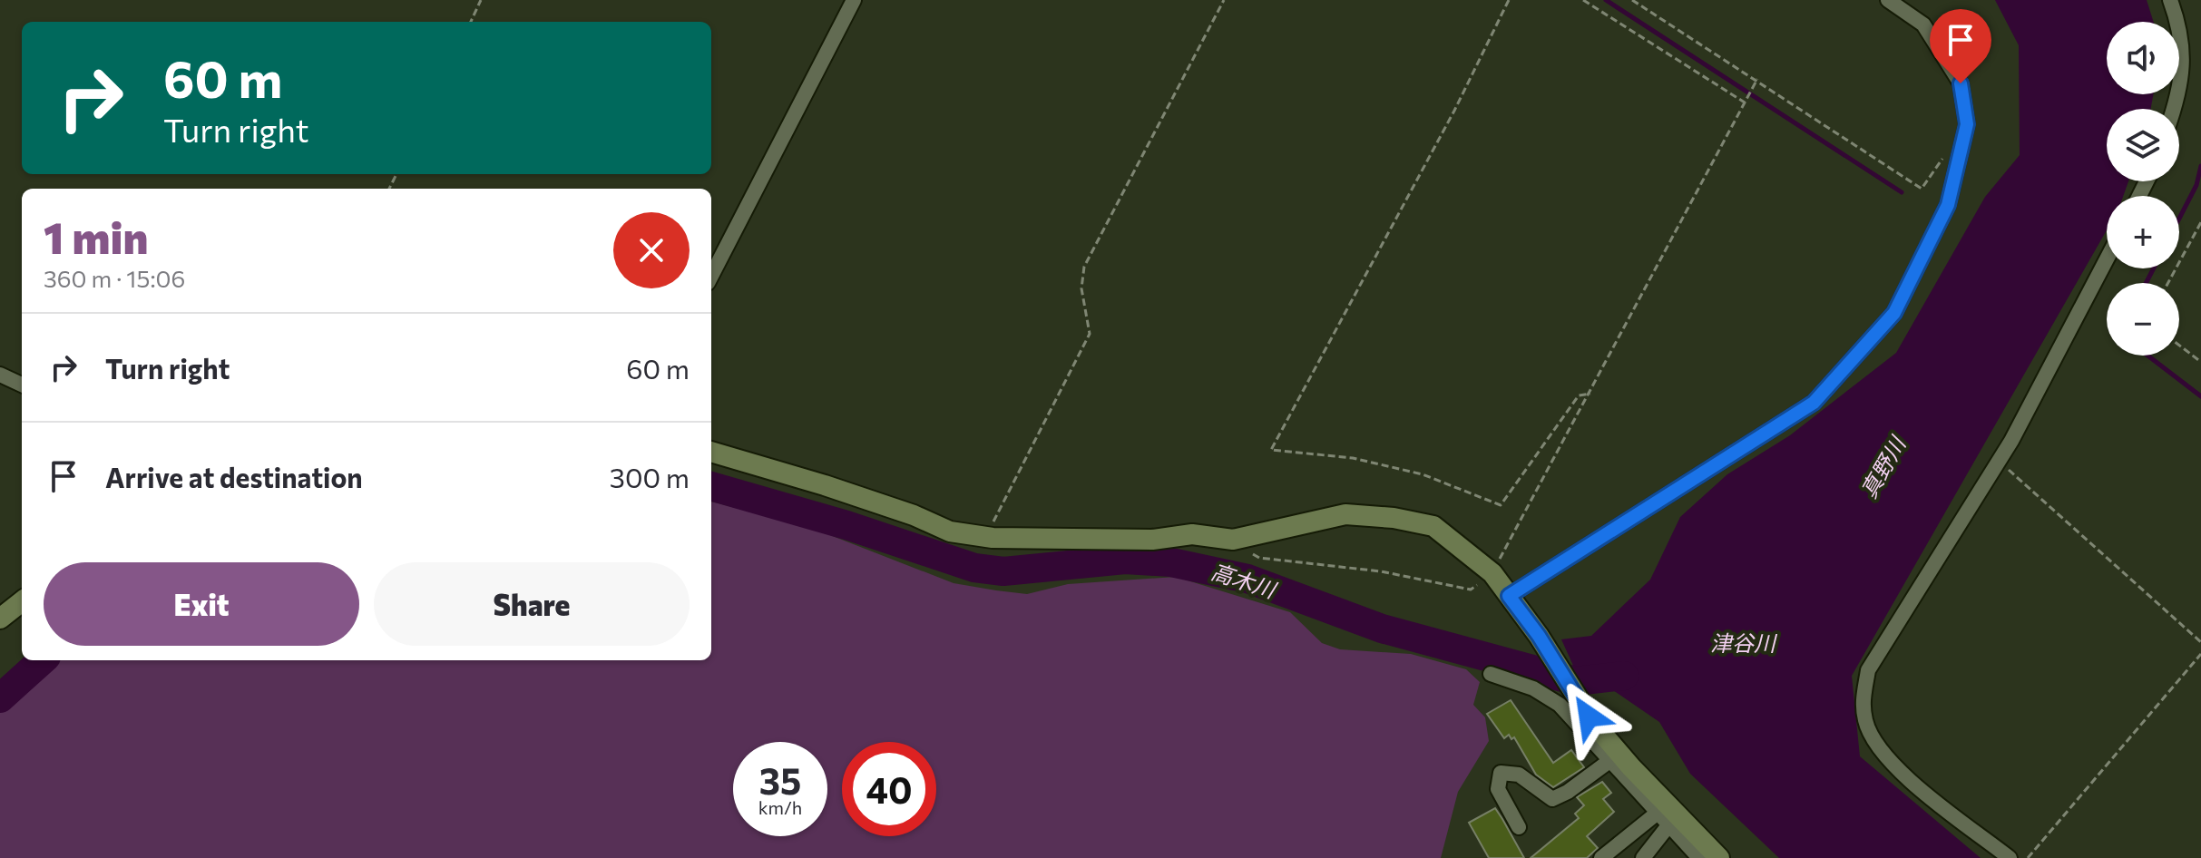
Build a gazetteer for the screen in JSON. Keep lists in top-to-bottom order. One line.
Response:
{"water":["真野川","高木川","津谷川"],"page":{"map_buttons":["+","−"],"turn":["60 m","Turn right"],"heading":["1 min","360 m · 15:06"],"list":[{"name":"Turn right","value":"60 m"},{"name":"Arrive at destination","value":"300 m"}],"buttons":["Exit","Share"],"speed":"35 km/h","limit":"40"}}
